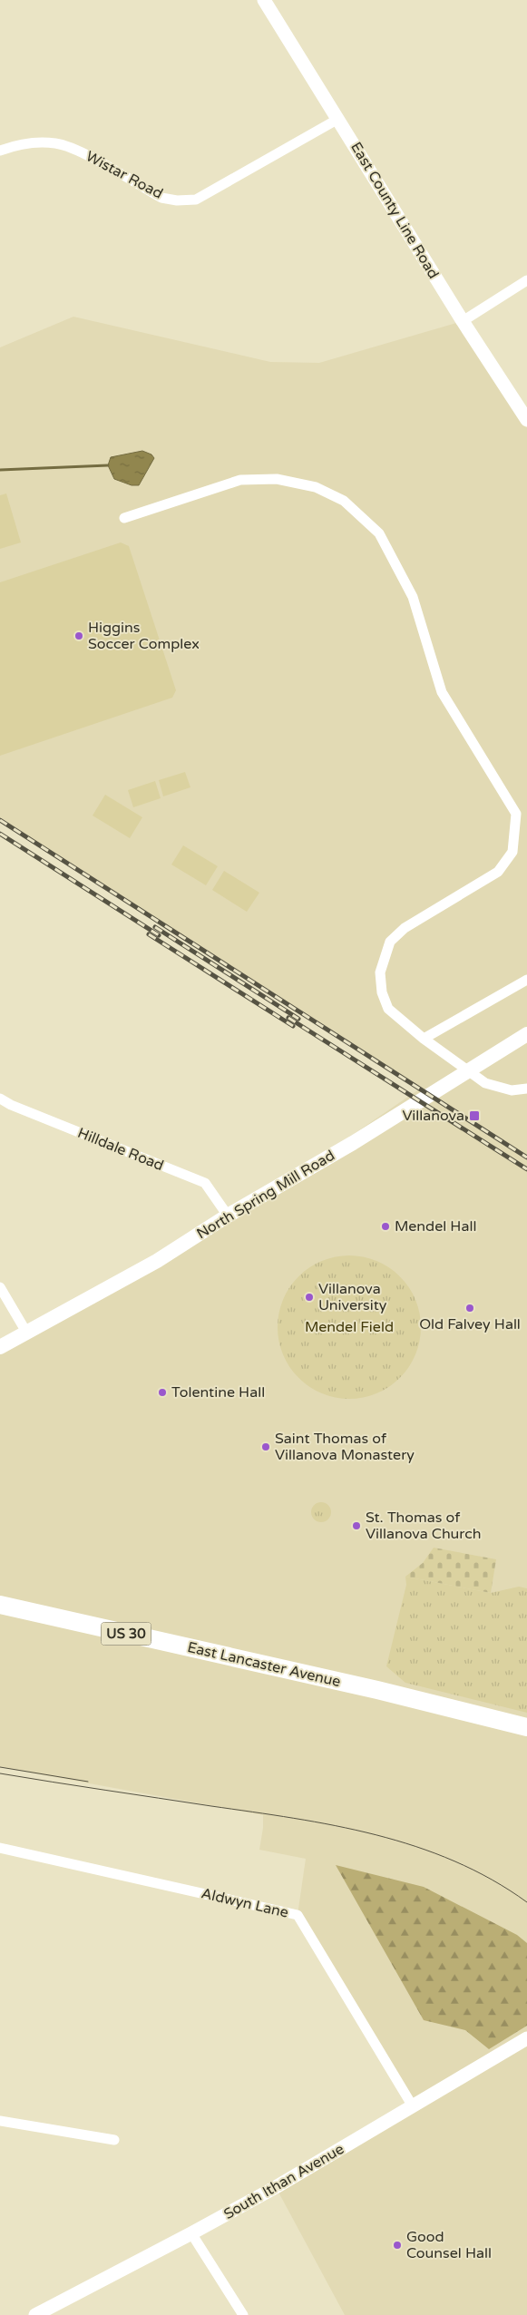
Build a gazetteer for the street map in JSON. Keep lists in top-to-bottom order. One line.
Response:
{"streets":{"highway":["US 30","East Lancaster Avenue"],"main road":["North Spring Mill Road"],"street":["Wistar Road","East County Line Road","Hilldale Road","Aldwyn Lane","South Ithan Avenue"]},"crossings":[["Wistar Road","East County Line Road"],["Hilldale Road","North Spring Mill Road"],["Aldwyn Lane","South Ithan Avenue"]],"parks":["Mendel Field"],"places":{"other":["Higgins Soccer Complex","Mendel Hall","Villanova University","Old Falvey Hall","Tolentine Hall","Saint Thomas of Villanova Monastery","St. Thomas of Villanova Church","Good Counsel Hall"],"transit":["Villanova"]}}
